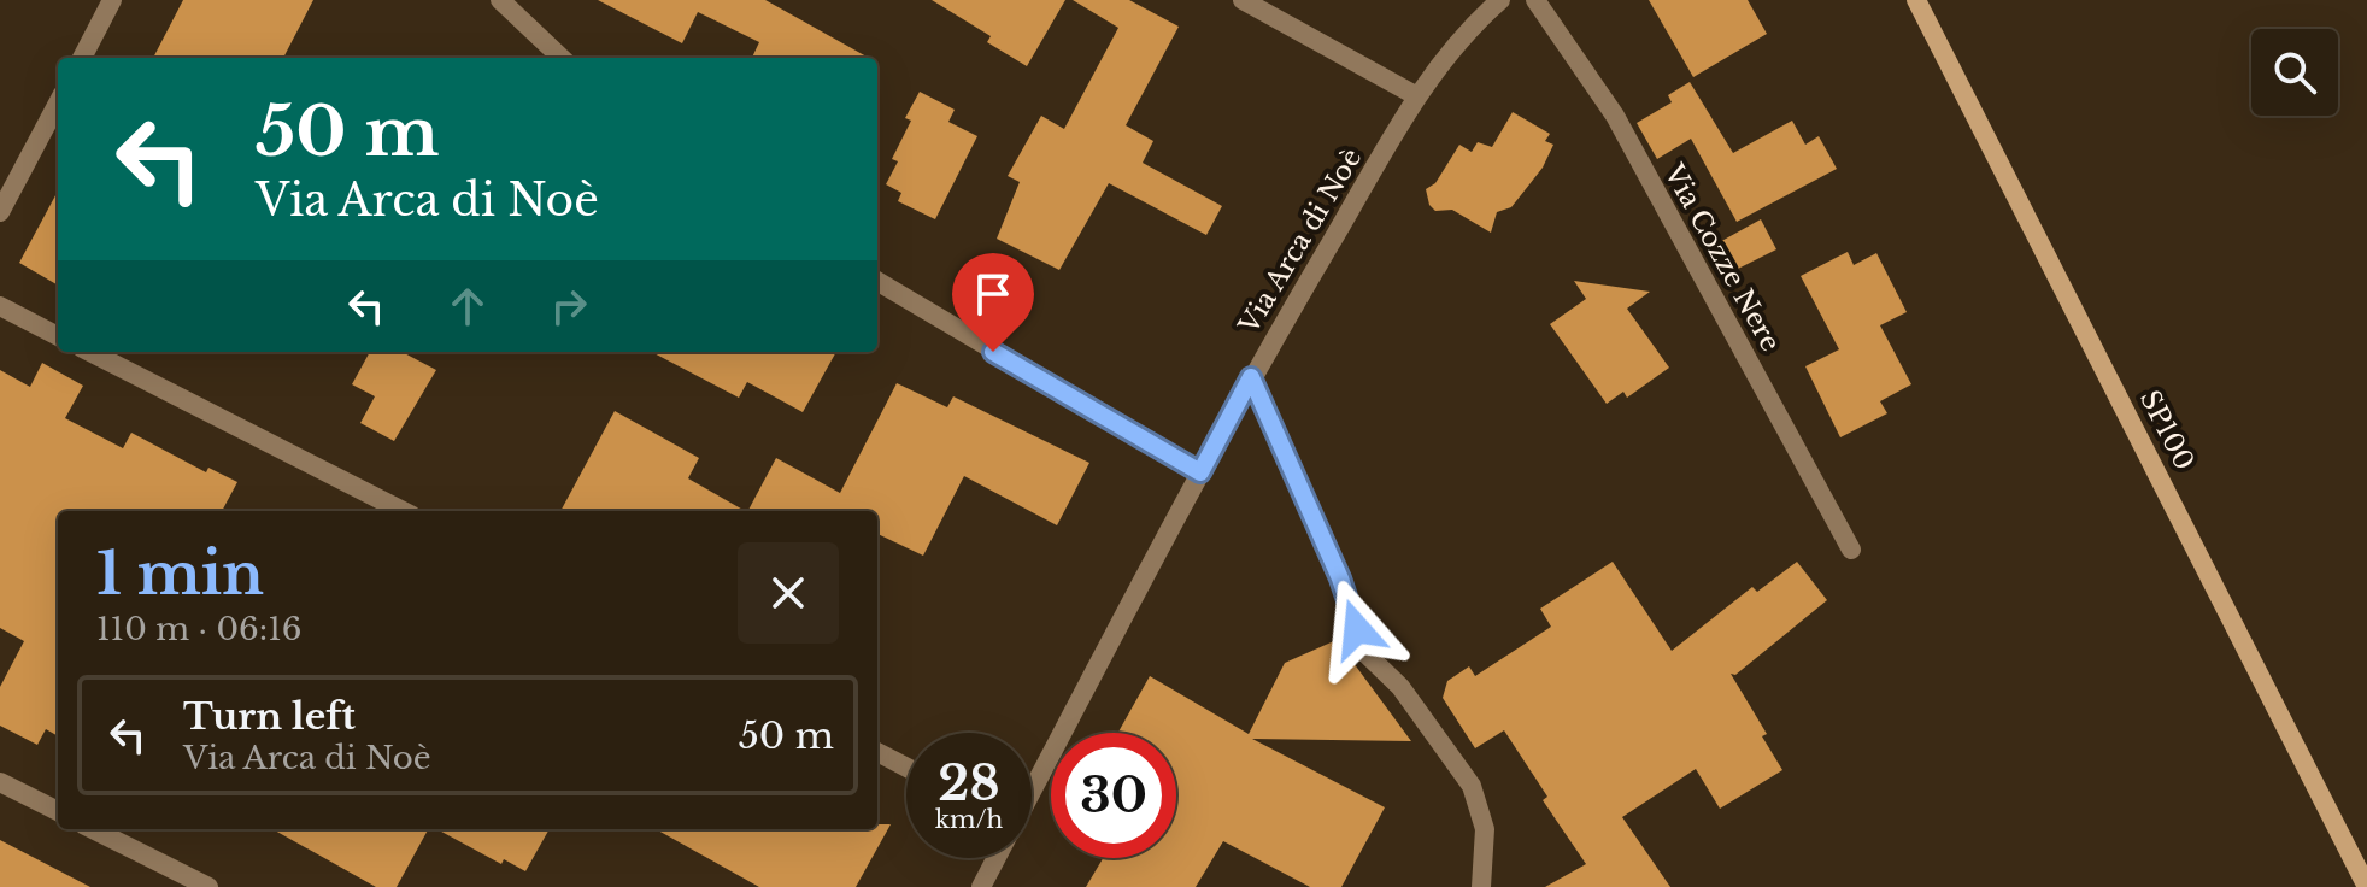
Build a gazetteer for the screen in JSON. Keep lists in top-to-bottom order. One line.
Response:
{"streets":{"main road":["SP100"],"street":["Via Arca di Noè","Via Cozze Nere"]},"page":{"turn":["50 m","Via Arca di Noè"],"heading":["1 min","110 m · 06:16"],"list":[{"name":"Turn left","note":"Via Arca di Noè","value":"50 m"}],"speed":"28 km/h","limit":"30"}}
